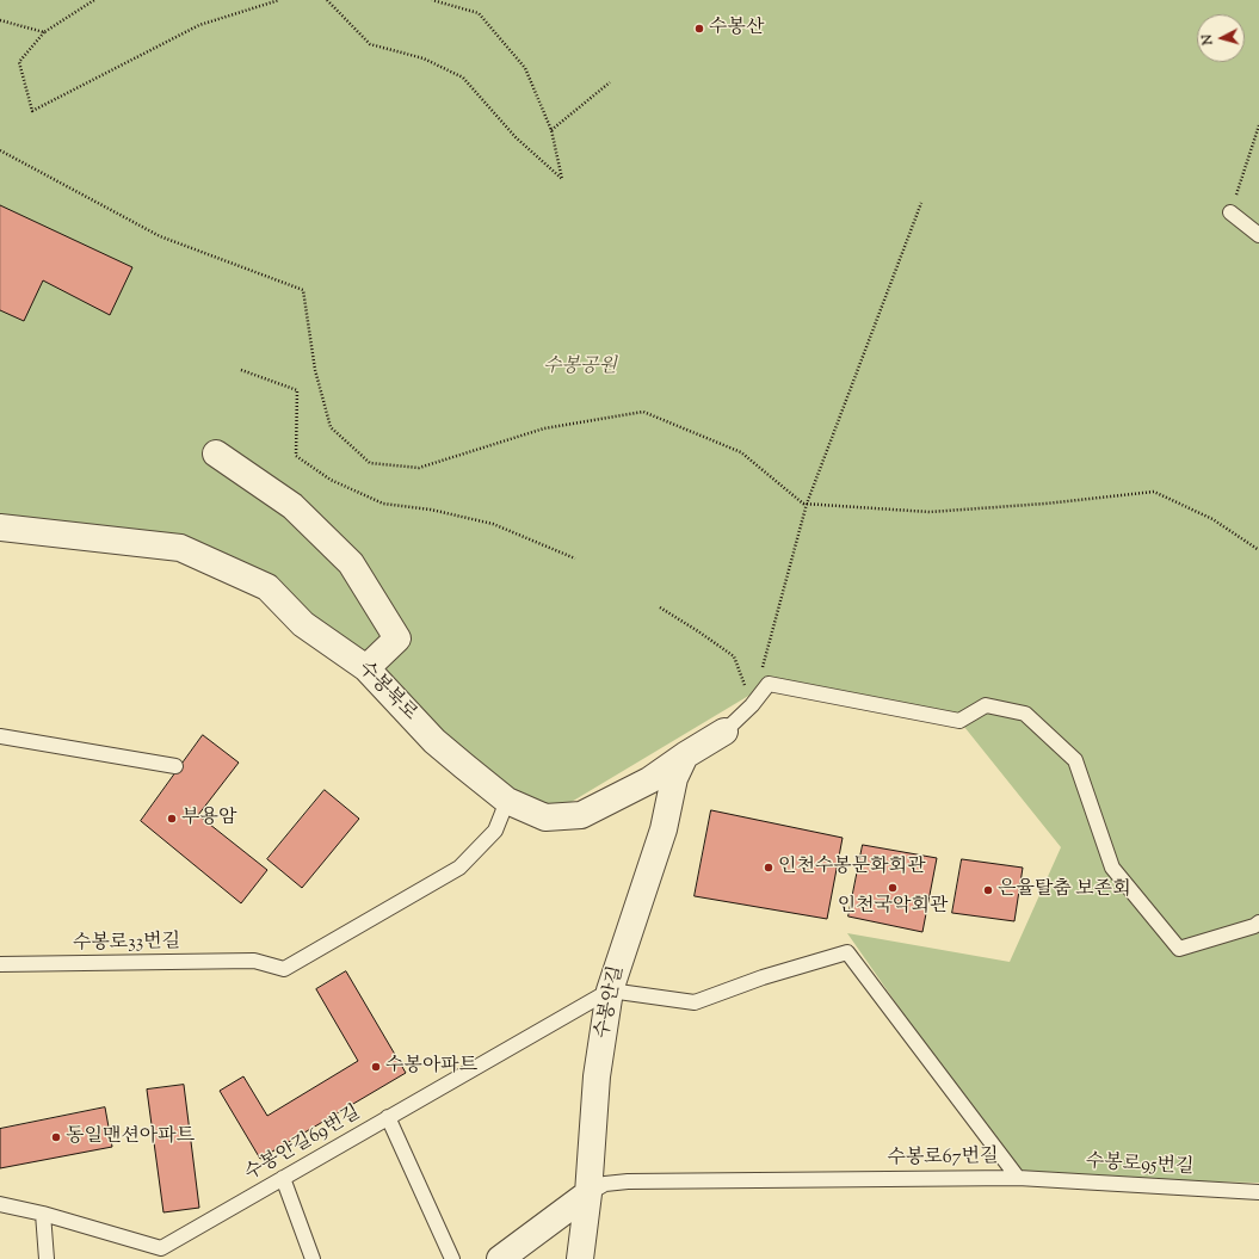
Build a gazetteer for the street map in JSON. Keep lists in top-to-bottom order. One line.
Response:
{"streets":{"street":["수봉북로","수봉안길"],"lane":["수봉로33번길","수봉안길69번길","수봉로67번길","수봉로95번길"]},"crossings":[["수봉북로","수봉로33번길"],["수봉북로","수봉안길"],["수봉안길","수봉안길69번길"],["수봉안길","수봉로67번길"],["수봉안길69번길","수봉로67번길"],["수봉로67번길","수봉로95번길"]],"parks":["수봉공원"],"places":["수봉산","부용암","인천수봉문화회관","인천국악회관","은율탈춤 보존회","수봉아파트","동일맨션아파트"],"north":"left"}
